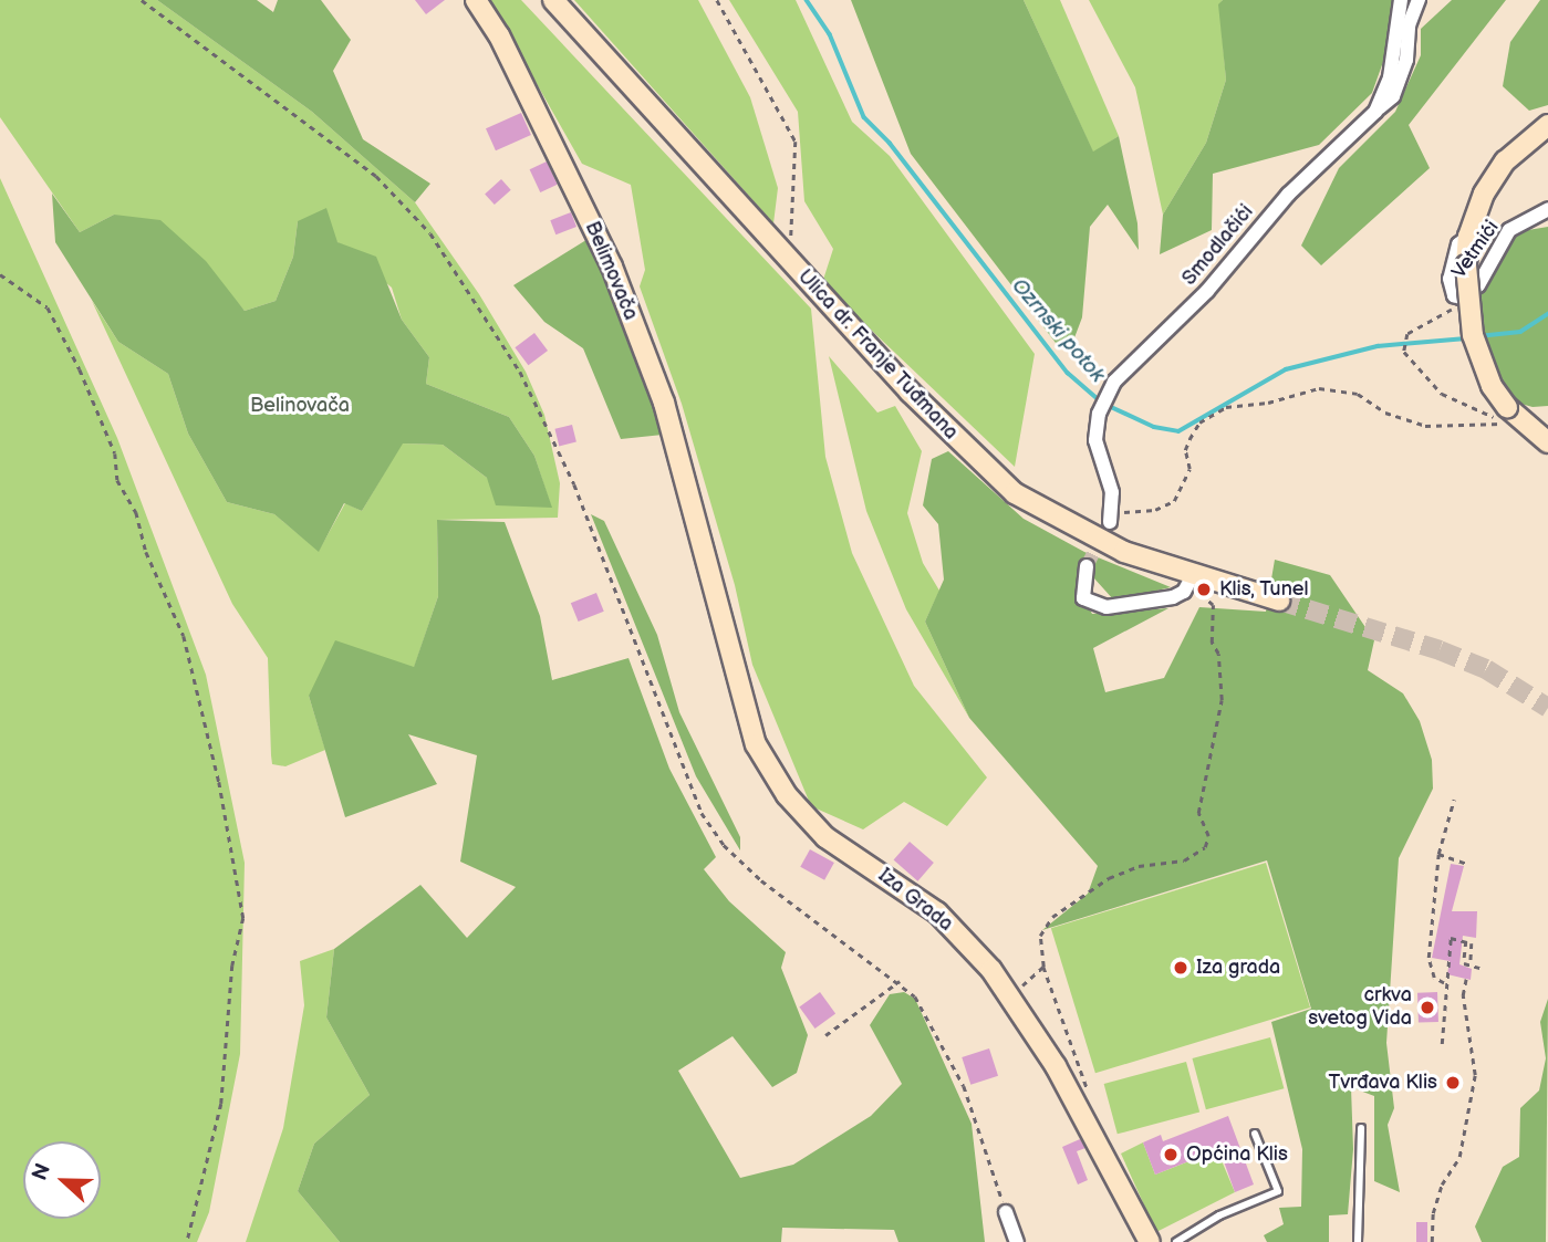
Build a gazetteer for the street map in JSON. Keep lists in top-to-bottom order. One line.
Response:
{"streets":{"street":["Smodlačići","Vetmići","Belimovača","Ulica dr. Franje Tuđmana","Iza Grada"]},"crossings":[["Belimovača","Iza Grada"]],"water":["Ozrnski potok"],"parks":["Belinovača"],"places":["Klis, Tunel","Iza grada","crkva svetog Vida","Tvrđava Klis","Općina Klis"],"north":"left"}
